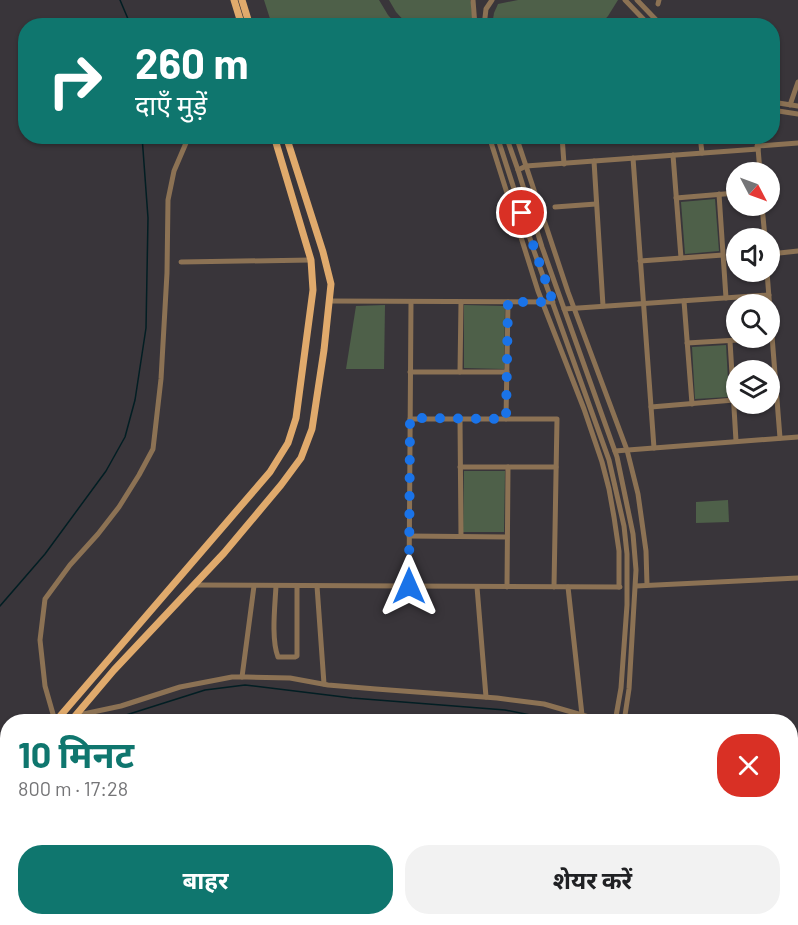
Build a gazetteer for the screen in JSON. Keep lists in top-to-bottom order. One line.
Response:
{"north":"bottom right","page":{"turn":["260 m","दाएँ मुड़ें"],"heading":["10 मिनट","800 m · 17:28"],"buttons":["बाहर","शेयर करें"]}}
